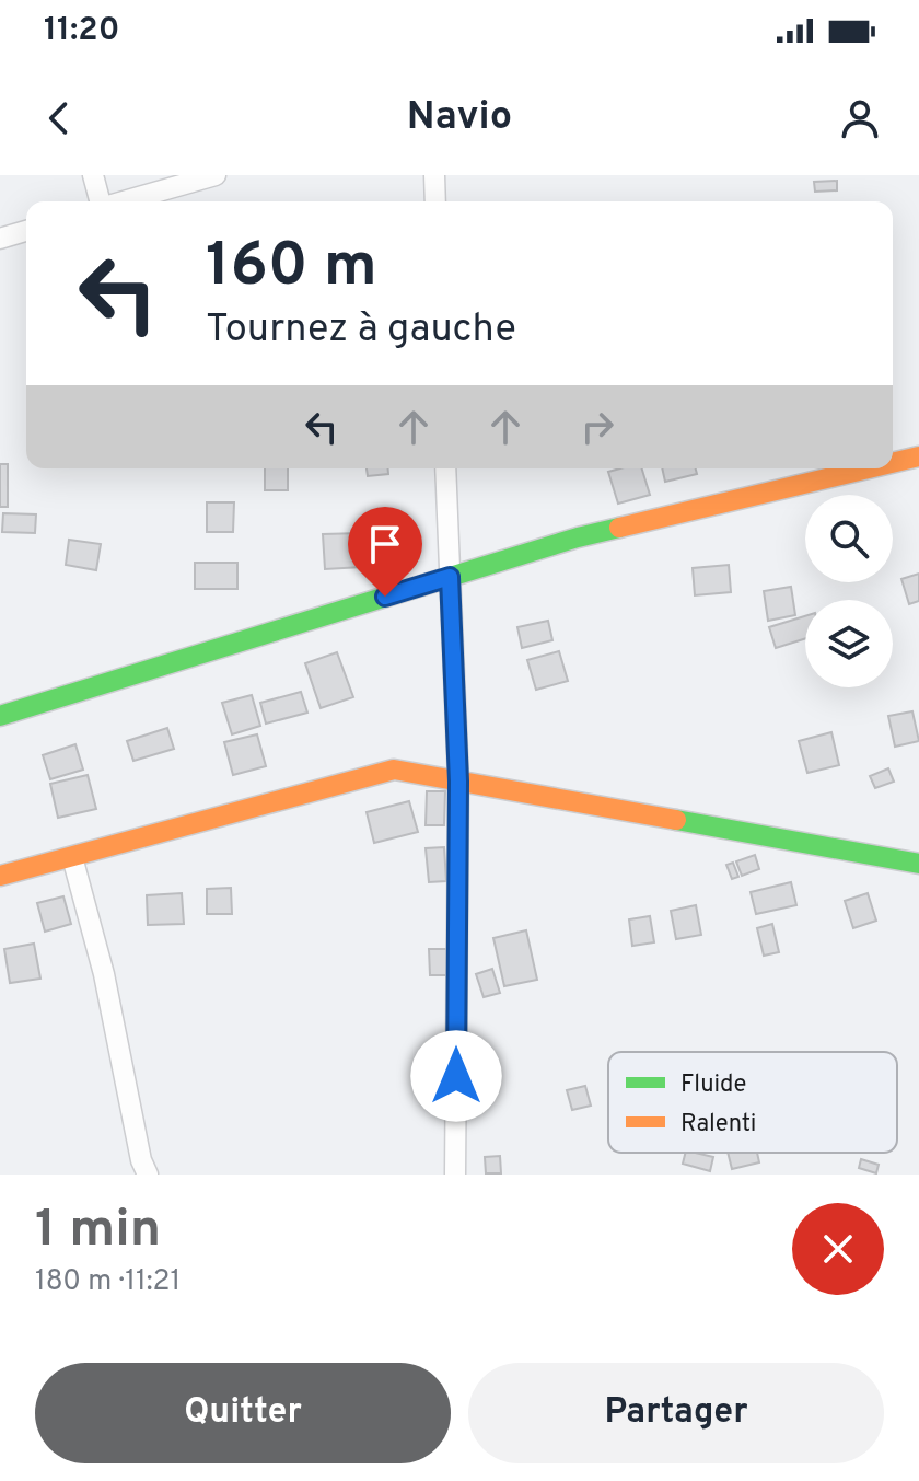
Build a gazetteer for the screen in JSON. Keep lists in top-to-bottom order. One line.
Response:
{"legend":["Fluide","Ralenti"],"page":{"status":"11:20","header":"Navio","turn":["160 m","Tournez à gauche"],"heading":["1 min","180 m · 11:21"],"buttons":["Quitter","Partager"]}}
